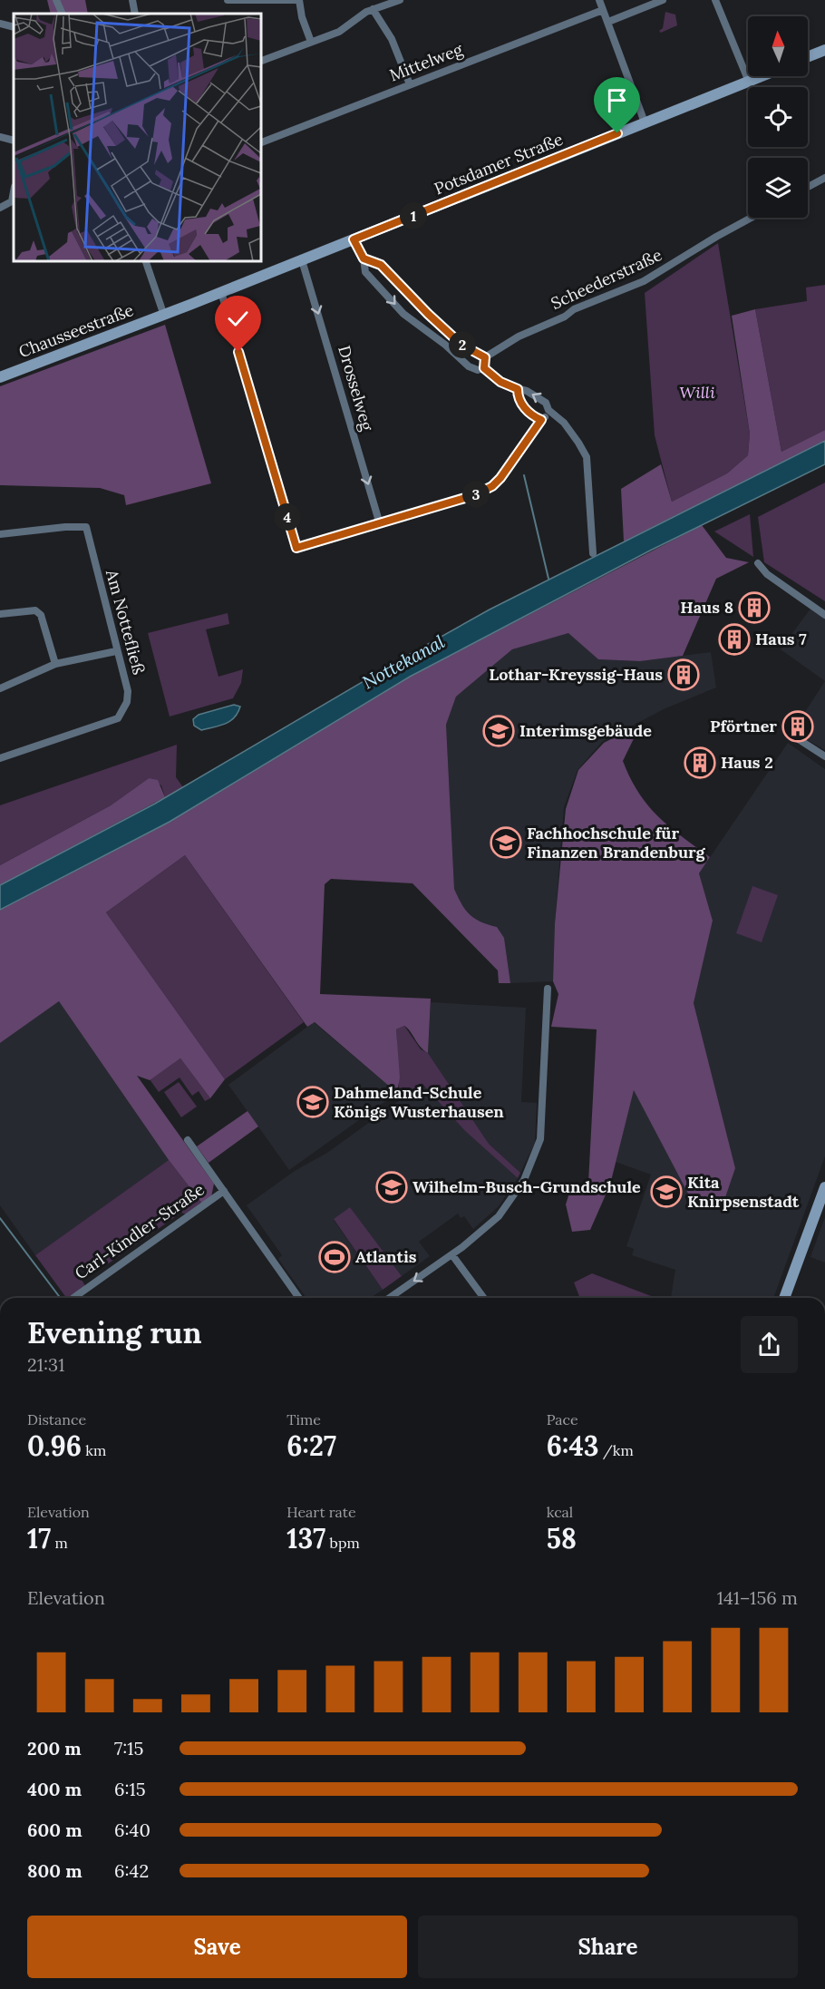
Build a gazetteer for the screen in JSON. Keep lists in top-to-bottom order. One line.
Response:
{"streets":{"main road":["Potsdamer Straße","Chausseestraße"],"street":["Mittelweg","Scheederstraße","Drosselweg","Am Nottefließ","Carl-Kindler-Straße"]},"crossings":[["Potsdamer Straße","Chausseestraße"],["Potsdamer Straße","Drosselweg"]],"one_way":["Drosselweg"],"water":["Nottekanal"],"parks":["Willi"],"places":{"building":["Haus 8","Haus 7","Lothar-Kreyssig-Haus","Pförtner","Haus 2"],"school or university":["Interimsgebäude","Fachhochschule für Finanzen Brandenburg","Dahmeland-Schule Königs Wusterhausen","Wilhelm-Busch-Grundschule","Kita Knirpsenstadt"],"sports":["Atlantis"]},"north":"top","page":{"pins":["1","2","3","4"],"heading":["Evening run","21:31"],"stats":[["Distance","0.96 km"],["Time","6:27"],["Pace","6:43 /km"],["Elevation","17 m"],["Heart rate","137 bpm"],["kcal","58"]],"chart":["Elevation","141–156 m"],"list":[{"name":"200 m","note":"7:15"},{"name":"400 m","note":"6:15"},{"name":"600 m","note":"6:40"},{"name":"800 m","note":"6:42"}],"buttons":["Save","Share"]}}
